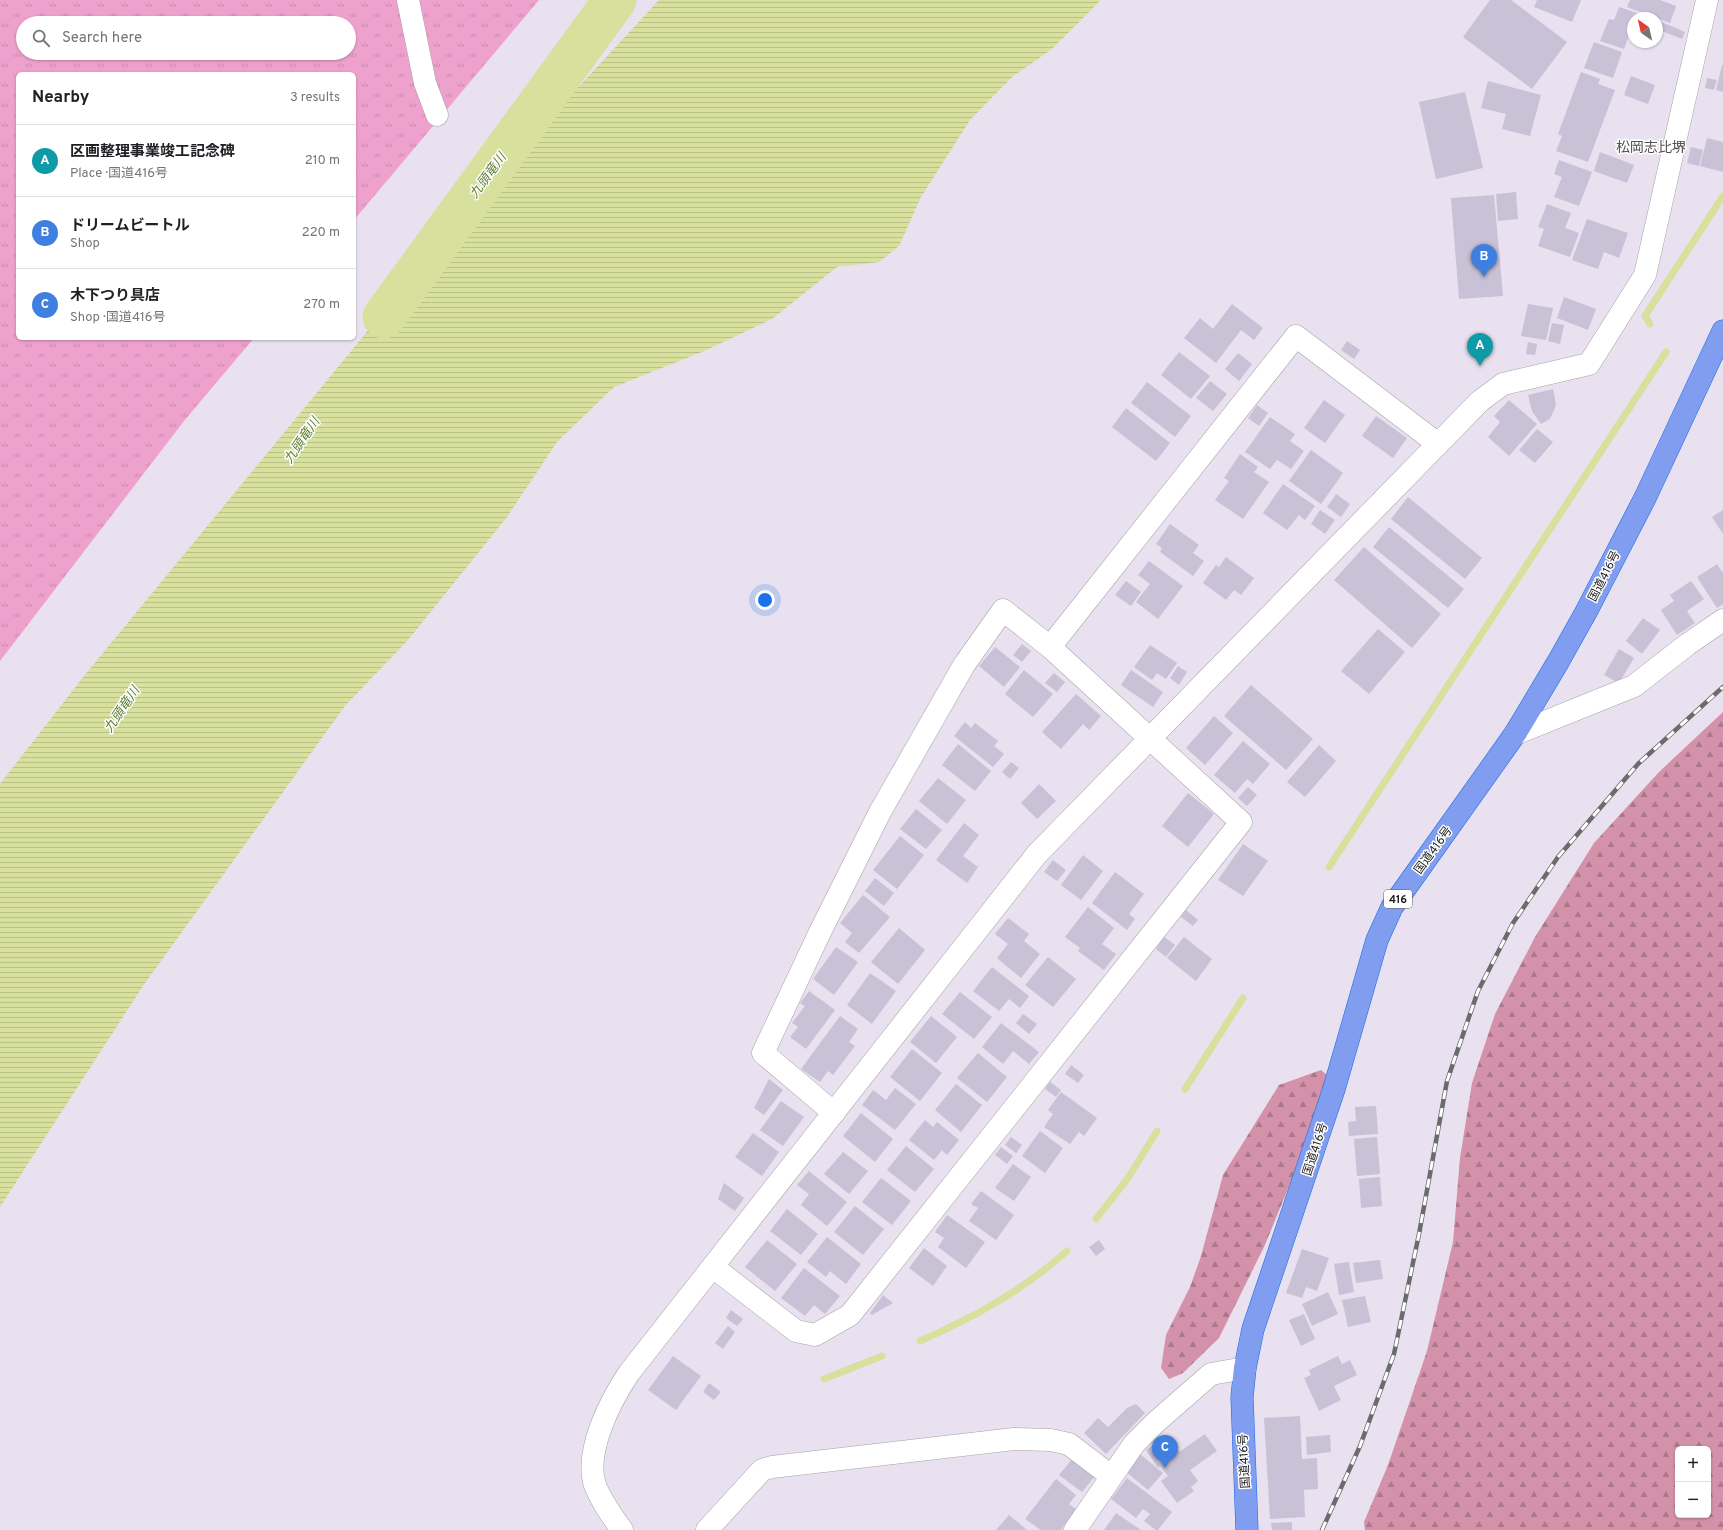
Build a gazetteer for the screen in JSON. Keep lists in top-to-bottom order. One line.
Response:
{"streets":{"highway":["国道416号","416"]},"districts":["松岡志比堺"],"water":["九頭竜川"],"north":"top left","page":{"search":"Search here","heading":["Nearby","3 results"],"list":[{"mark":"A","name":"区画整理事業竣工記念碑","note":"Place · 国道416号","value":"210 m"},{"mark":"B","name":"ドリームビートル","note":"Shop","value":"220 m"},{"mark":"C","name":"木下つり具店","note":"Shop · 国道416号","value":"270 m"}],"pins":["B","A","C"],"map_buttons":["+","−"]}}
